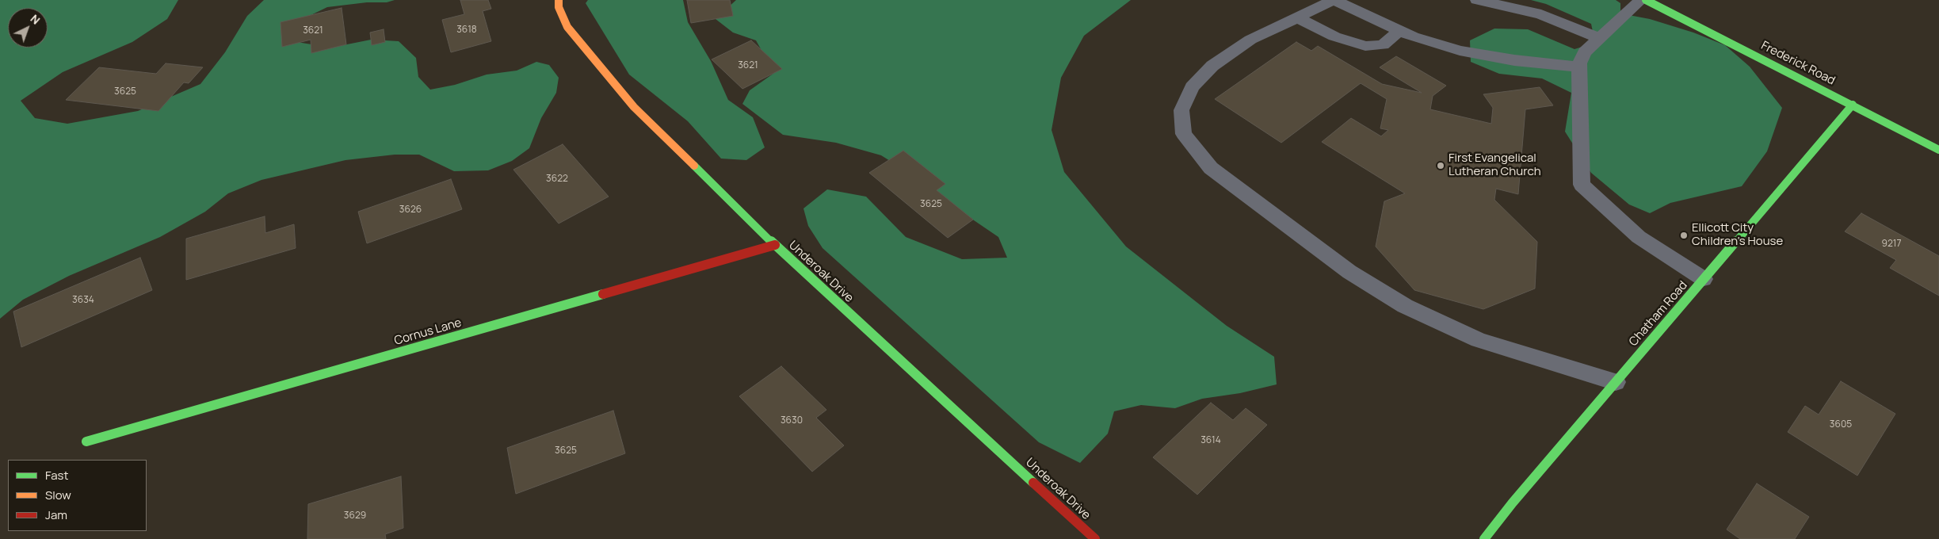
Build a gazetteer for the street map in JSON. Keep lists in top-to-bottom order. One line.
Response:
{"streets":{"street":["Frederick Road","Underoak Drive","Chatham Road","Cornus Lane"]},"crossings":[["Frederick Road","Chatham Road"],["Underoak Drive","Cornus Lane"]],"places":["First Evangelical Lutheran Church","Ellicott City Children's House"],"house_numbers":["3618","3621","3621","3625","3622","3625","3626","9217","3634","3630","3605","3614","3625","3629"],"legend":["Fast","Slow","Jam"],"north":"top right"}
